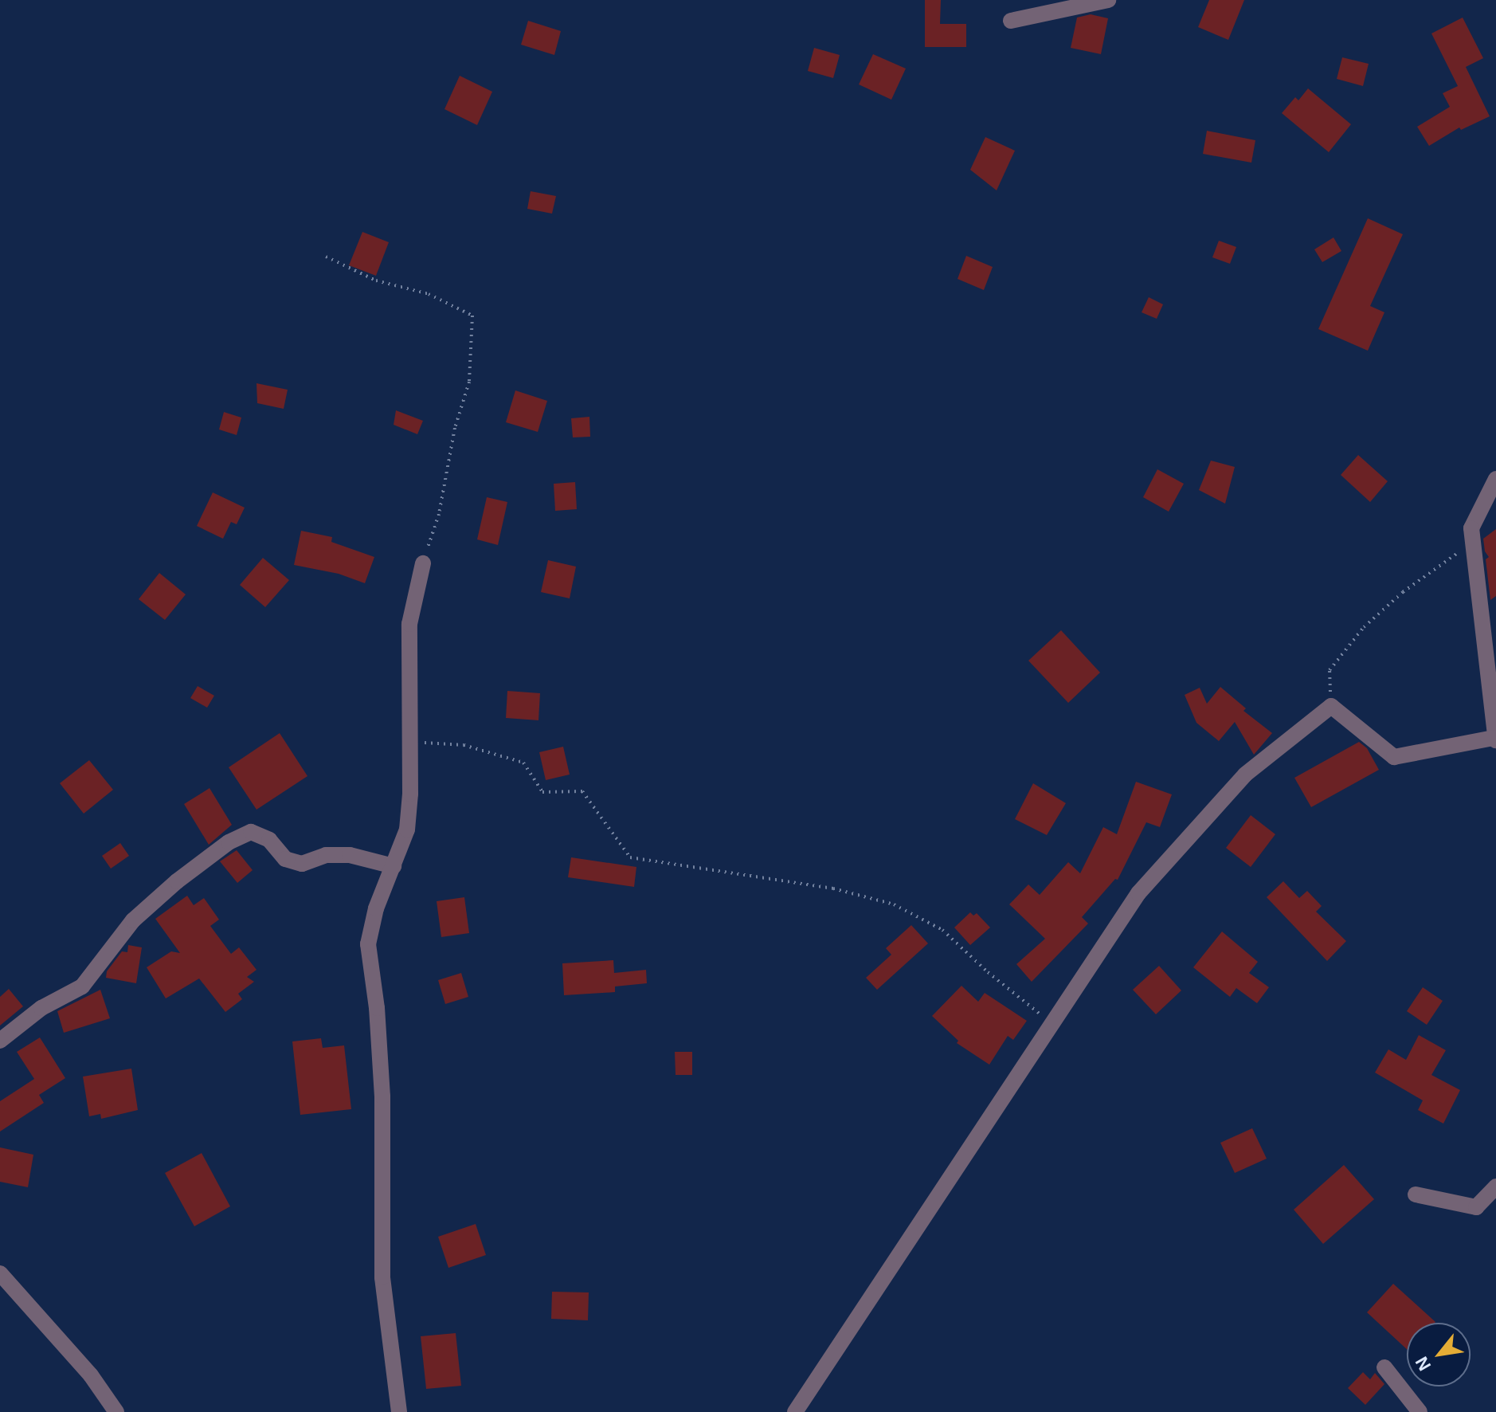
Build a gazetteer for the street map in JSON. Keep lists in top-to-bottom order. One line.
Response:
{"north":"bottom left"}
